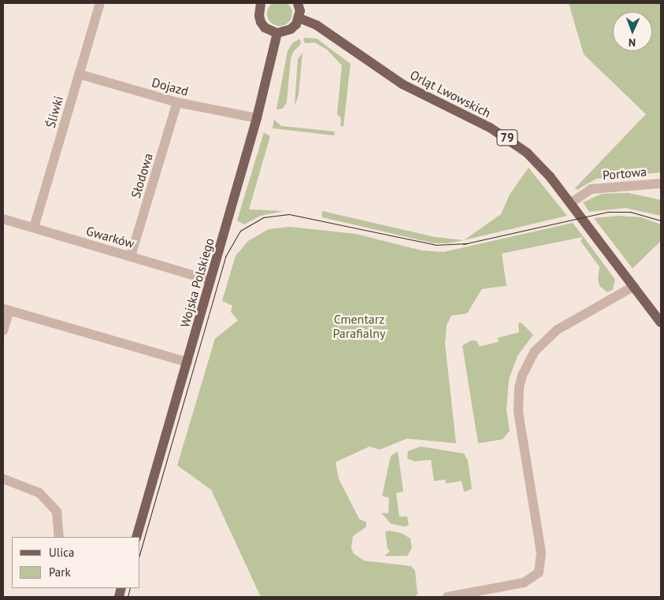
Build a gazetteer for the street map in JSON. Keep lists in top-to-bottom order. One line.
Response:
{"streets":{"main road":["Orląt Lwowskich","79","Wojska Polskiego"],"street":["Dojazd","Śliwki","Portowa","Słodowa","Gwarków"]},"crossings":[["Dojazd","Śliwki"],["Dojazd","Słodowa"],["Dojazd","Wojska Polskiego"],["Orląt Lwowskich","Portowa"],["Śliwki","Gwarków"],["Słodowa","Gwarków"],["Gwarków","Wojska Polskiego"]],"parks":["Cmentarz Parafialny"],"legend":["Ulica","Park"],"north":"bottom"}
